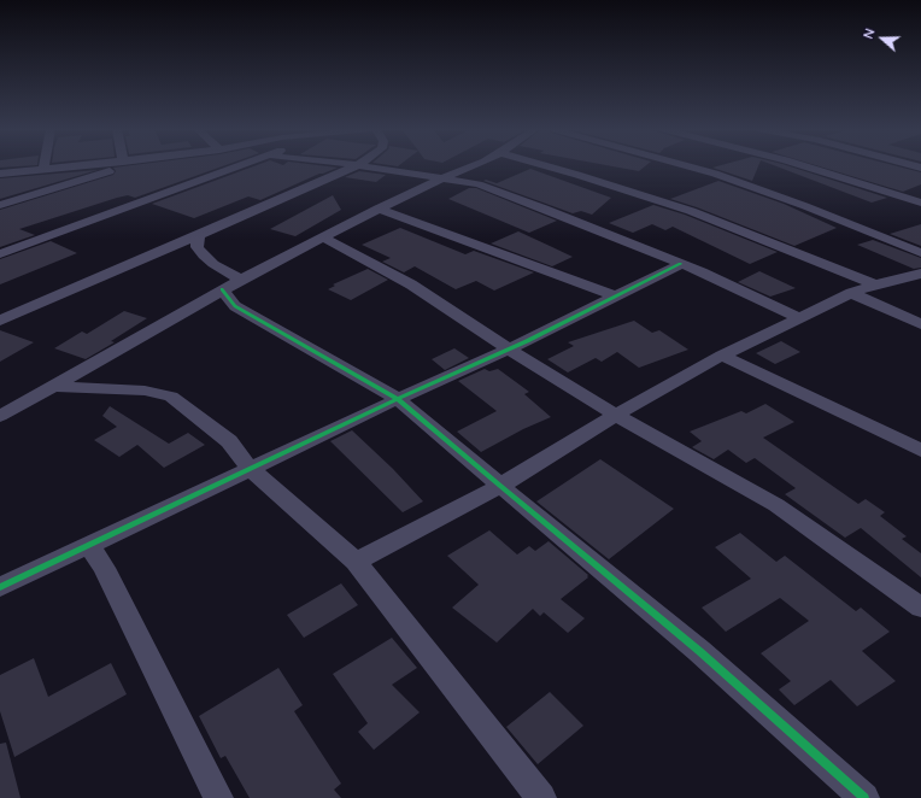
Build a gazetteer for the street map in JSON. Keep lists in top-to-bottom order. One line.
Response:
{"north":"left"}
